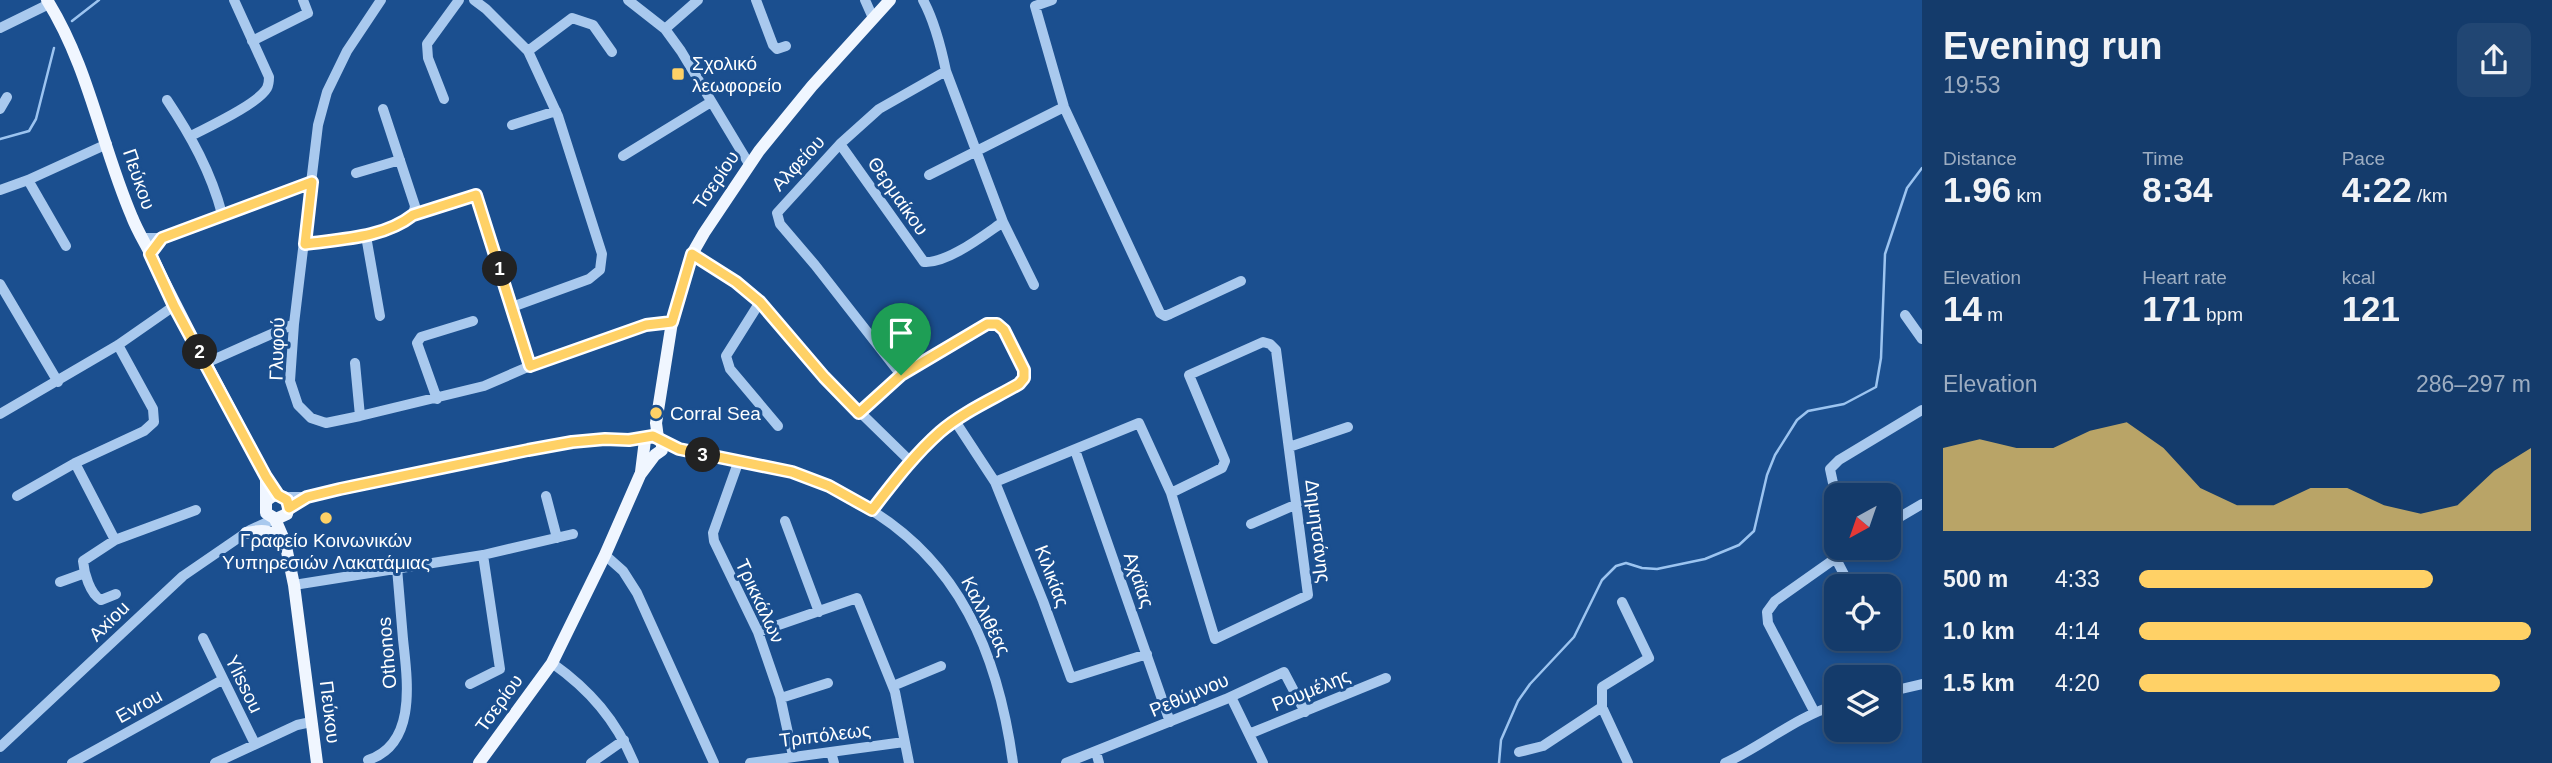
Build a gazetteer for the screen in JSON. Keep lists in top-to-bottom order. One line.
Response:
{"streets":{"main road":["Πεύκου","Τσερίου"],"street":["Αλφείου","Θερμαίκου","Γλυφού","Δημητσάνης","Κιλικίας","Αχαϊας","Τρικκάλων","Καλλιθέας","Axiou","Othonos","Ylissou","Ρουμέλης","Ρεθύμνου","Evrou","Τριπόλεως"]},"crossings":[["Αλφείου","Θερμαίκου"],["Πεύκου","Axiou"],["Τσερίου","Γλυφού"],["Τσερίου","Καλλιθέας"],["Κιλικίας","Αχαϊας"],["Αχαϊας","Ρεθύμνου"],["Τρικκάλων","Καλλιθέας"],["Τρικκάλων","Τριπόλεως"],["Ylissou","Evrou"],["Ρουμέλης","Ρεθύμνου"]],"places":{"transit":["Σχολικό λεωφορείο"],"other":["Corral Sea","Γραφείο Κοινωνικών Υυπηρεσιών Λακατάμιας"]},"north":"bottom left","page":{"heading":["Evening run","19:53"],"stats":[["Distance","1.96 km"],["Time","8:34"],["Pace","4:22 /km"],["Elevation","14 m"],["Heart rate","171 bpm"],["kcal","121"]],"pins":["1","2","3"],"chart":["Elevation","286–297 m"],"list":[{"name":"500 m","note":"4:33"},{"name":"1.0 km","note":"4:14"},{"name":"1.5 km","note":"4:20"}]}}
